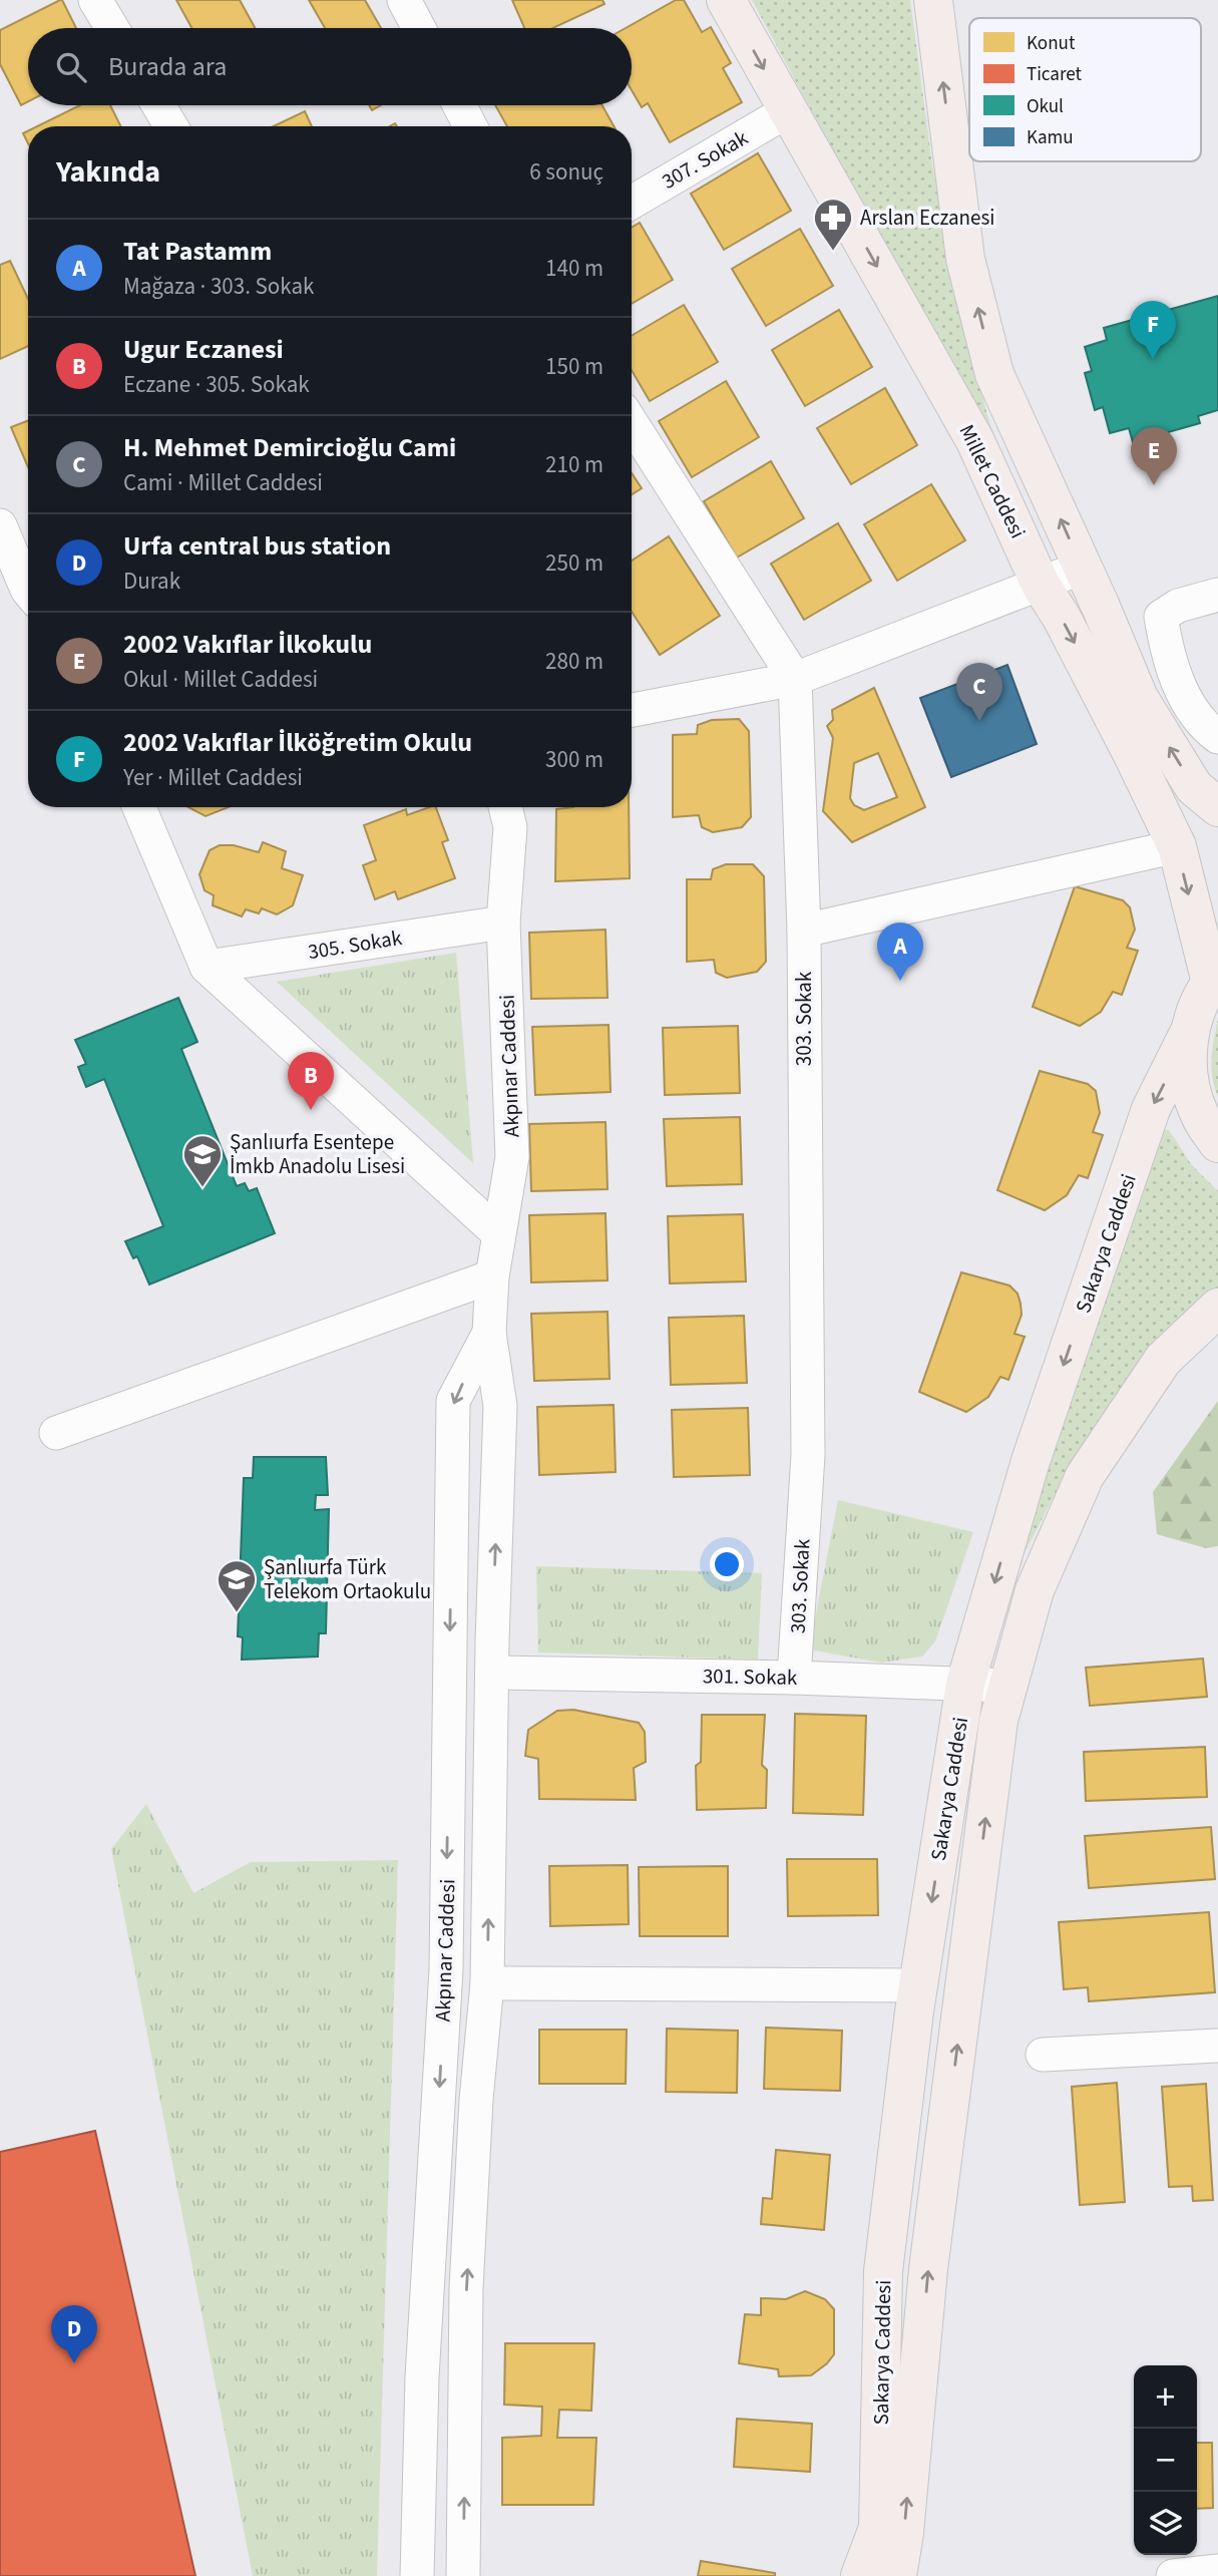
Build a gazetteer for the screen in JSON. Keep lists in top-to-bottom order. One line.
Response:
{"streets":{"main road":["Millet Caddesi","Sakarya Caddesi"],"street":["307. Sokak","305. Sokak","303. Sokak","Akpınar Caddesi","301. Sokak"]},"crossings":[["307. Sokak","Millet Caddesi"],["305. Sokak","Akpınar Caddesi"],["303. Sokak","301. Sokak"],["Akpınar Caddesi","301. Sokak"],["Sakarya Caddesi","301. Sokak"]],"places":{"pharmacy":["Arslan Eczanesi"],"school or university":["Şanlıurfa Esentepe İmkb Anadolu Lisesi","Şanlıurfa Türk Telekom Ortaokulu"]},"legend":["Konut","Ticaret","Okul","Kamu"],"page":{"search":"Burada ara","heading":["Yakında","6 sonuç"],"list":[{"mark":"A","name":"Tat Pastamm","note":"Mağaza · 303. Sokak","value":"140 m"},{"mark":"B","name":"Ugur Eczanesi","note":"Eczane · 305. Sokak","value":"150 m"},{"mark":"C","name":"H. Mehmet Demircioğlu Cami","note":"Cami · Millet Caddesi","value":"210 m"},{"mark":"D","name":"Urfa central bus station","note":"Durak","value":"250 m"},{"mark":"E","name":"2002 Vakıflar İlkokulu","note":"Okul · Millet Caddesi","value":"280 m"},{"mark":"F","name":"2002 Vakıflar İlköğretim Okulu","note":"Yer · Millet Caddesi","value":"300 m"}],"pins":["F","E","C","A","B","D"],"map_buttons":["+","−"]}}
